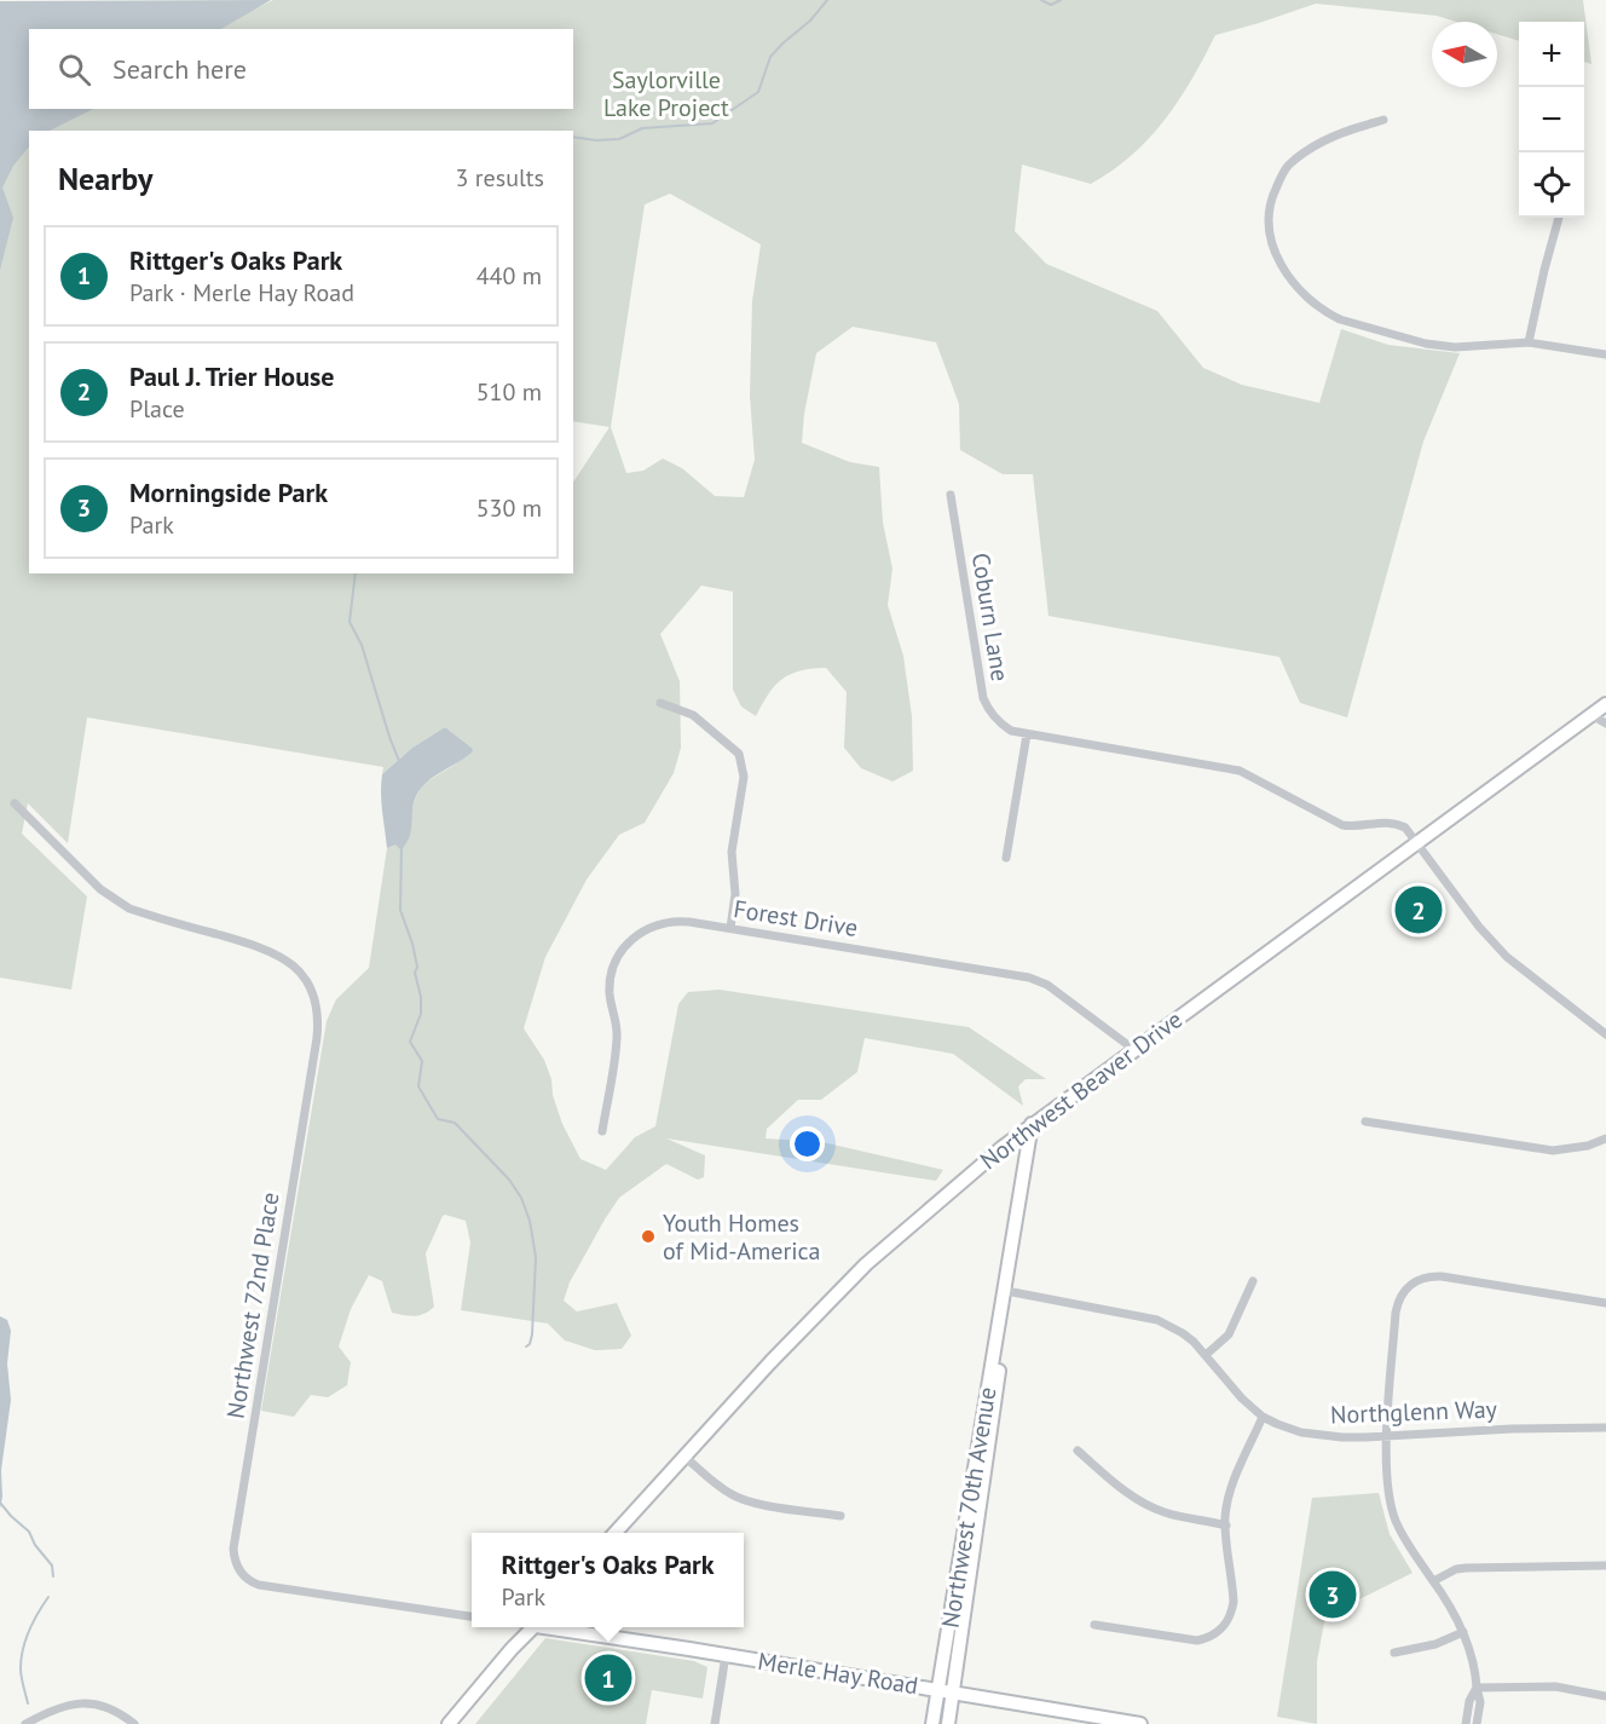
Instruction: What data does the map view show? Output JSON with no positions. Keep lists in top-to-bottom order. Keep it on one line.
{"streets":{"main road":["Northwest Beaver Drive","Northwest 70th Avenue","Merle Hay Road"],"street":["Coburn Lane","Forest Drive","Northwest 72nd Place","Northglenn Way"]},"crossings":[["Coburn Lane","Northwest Beaver Drive"],["Forest Drive","Northwest Beaver Drive"],["Northwest Beaver Drive","Northwest 70th Avenue"],["Northglenn Way","Northwest 70th Avenue"],["Northwest 70th Avenue","Merle Hay Road"]],"parks":["Saylorville Lake Project"],"places":["Youth Homes of Mid-America"],"north":"left","page":{"map_buttons":["+","−"],"search":"Search here","heading":["Nearby","3 results"],"list":[{"mark":"1","name":"Rittger's Oaks Park","note":"Park · Merle Hay Road","value":"440 m"},{"mark":"2","name":"Paul J. Trier House","note":"Place","value":"510 m"},{"mark":"3","name":"Morningside Park","note":"Park","value":"530 m"}],"pins":["2","3","1"],"popup":["Rittger's Oaks Park","Park"]}}
